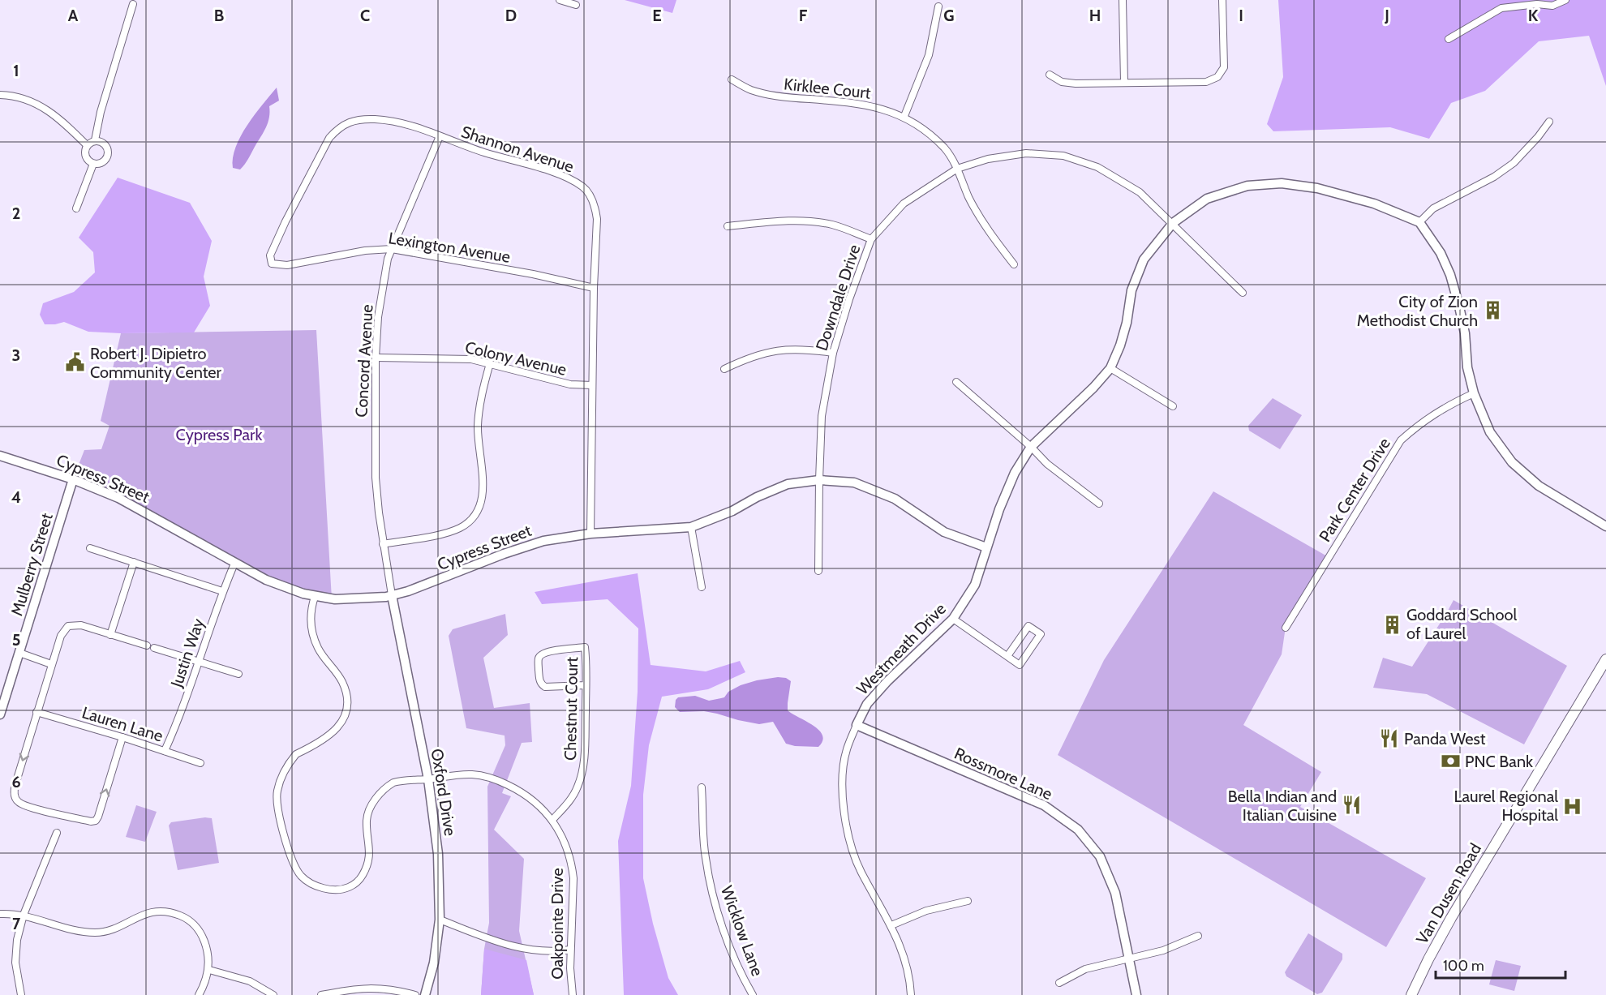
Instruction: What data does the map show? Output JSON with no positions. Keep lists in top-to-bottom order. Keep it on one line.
{"streets":{"main road":["Van Dusen Road"],"street":["Kirklee Court","Shannon Avenue","Lexington Avenue","Downdale Drive","Colony Avenue","Concord Avenue","Cypress Street","Park Center Drive","Mulberry Street","Westmeath Drive","Justin Way","Chestnut Court","Lauren Lane","Rossmore Lane","Oxford Drive","Oakpointe Drive","Wicklow Lane"]},"crossings":[["Kirklee Court","Downdale Drive"],["Shannon Avenue","Lexington Avenue"],["Shannon Avenue","Colony Avenue"],["Shannon Avenue","Concord Avenue"],["Shannon Avenue","Cypress Street"],["Lexington Avenue","Concord Avenue"],["Downdale Drive","Cypress Street"],["Downdale Drive","Westmeath Drive"],["Colony Avenue","Concord Avenue"],["Concord Avenue","Cypress Street"],["Concord Avenue","Oxford Drive"],["Cypress Street","Mulberry Street"],["Cypress Street","Westmeath Drive"],["Cypress Street","Justin Way"],["Cypress Street","Oxford Drive"],["Cypress Street","Oakpointe Drive"],["Westmeath Drive","Rossmore Lane"],["Justin Way","Lauren Lane"],["Chestnut Court","Oakpointe Drive"],["Oxford Drive","Oakpointe Drive"]],"parks":["Cypress Park"],"places":{"building":["City of Zion Methodist Church","Goddard School of Laurel"],"public building":["Robert J. Dipietro Community Center"],"restaurant":["Panda West","Bella Indian and Italian Cuisine"],"bank":["PNC Bank"],"hospital":["Laurel Regional Hospital"]},"scale_bar":"100 m","grid":{"columns":["A","B","C","D","E","F","G","H","I","J","K"],"rows":["1","2","3","4","5","6","7"]}}
